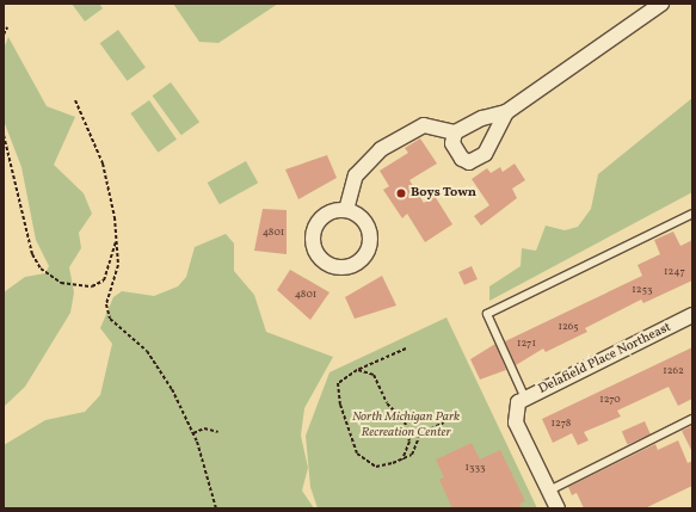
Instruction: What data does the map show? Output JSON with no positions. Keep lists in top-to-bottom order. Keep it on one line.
{"streets":{"street":["Delafield Place Northeast"]},"parks":["North Michigan Park Recreation Center"],"places":["Boys Town"],"house_numbers":["4801","1247","1253","4801","1265","1271","1262","1270","1278","1333"]}
